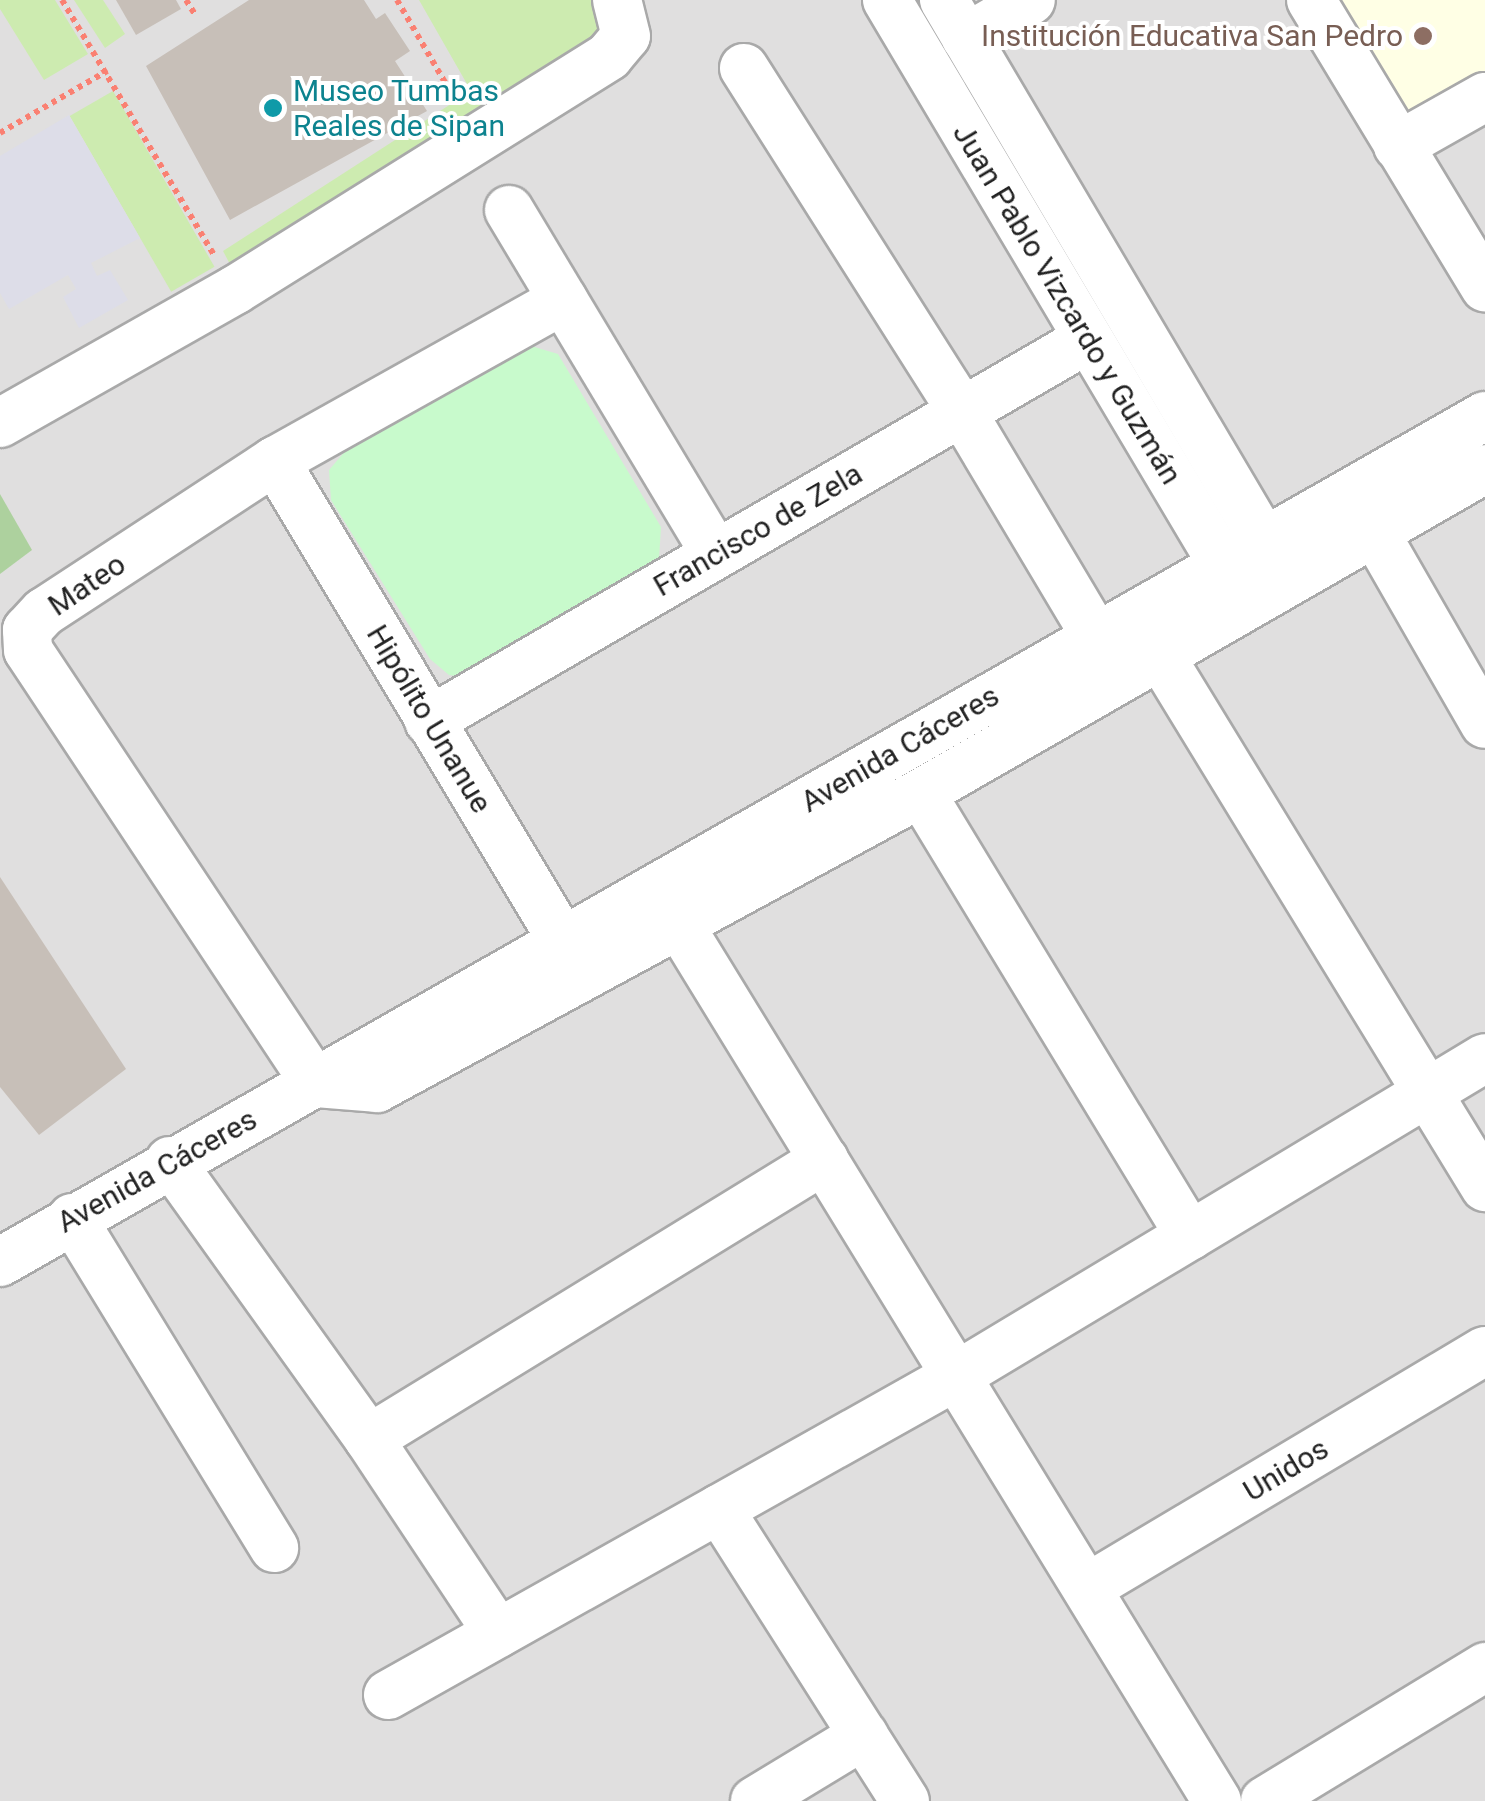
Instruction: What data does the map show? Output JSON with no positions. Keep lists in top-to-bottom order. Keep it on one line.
{"streets":{"street":["Juan Pablo Vizcardo y Guzmán","Francisco de Zela","Mateo","Hipólito Unanue","Avenida Cáceres","Unidos"]},"crossings":[["Juan Pablo Vizcardo y Guzmán","Francisco de Zela"],["Juan Pablo Vizcardo y Guzmán","Avenida Cáceres"],["Francisco de Zela","Hipólito Unanue"],["Mateo","Hipólito Unanue"],["Mateo","Avenida Cáceres"],["Hipólito Unanue","Avenida Cáceres"]],"places":["Institución Educativa San Pedro","Museo Tumbas Reales de Sipan"]}
